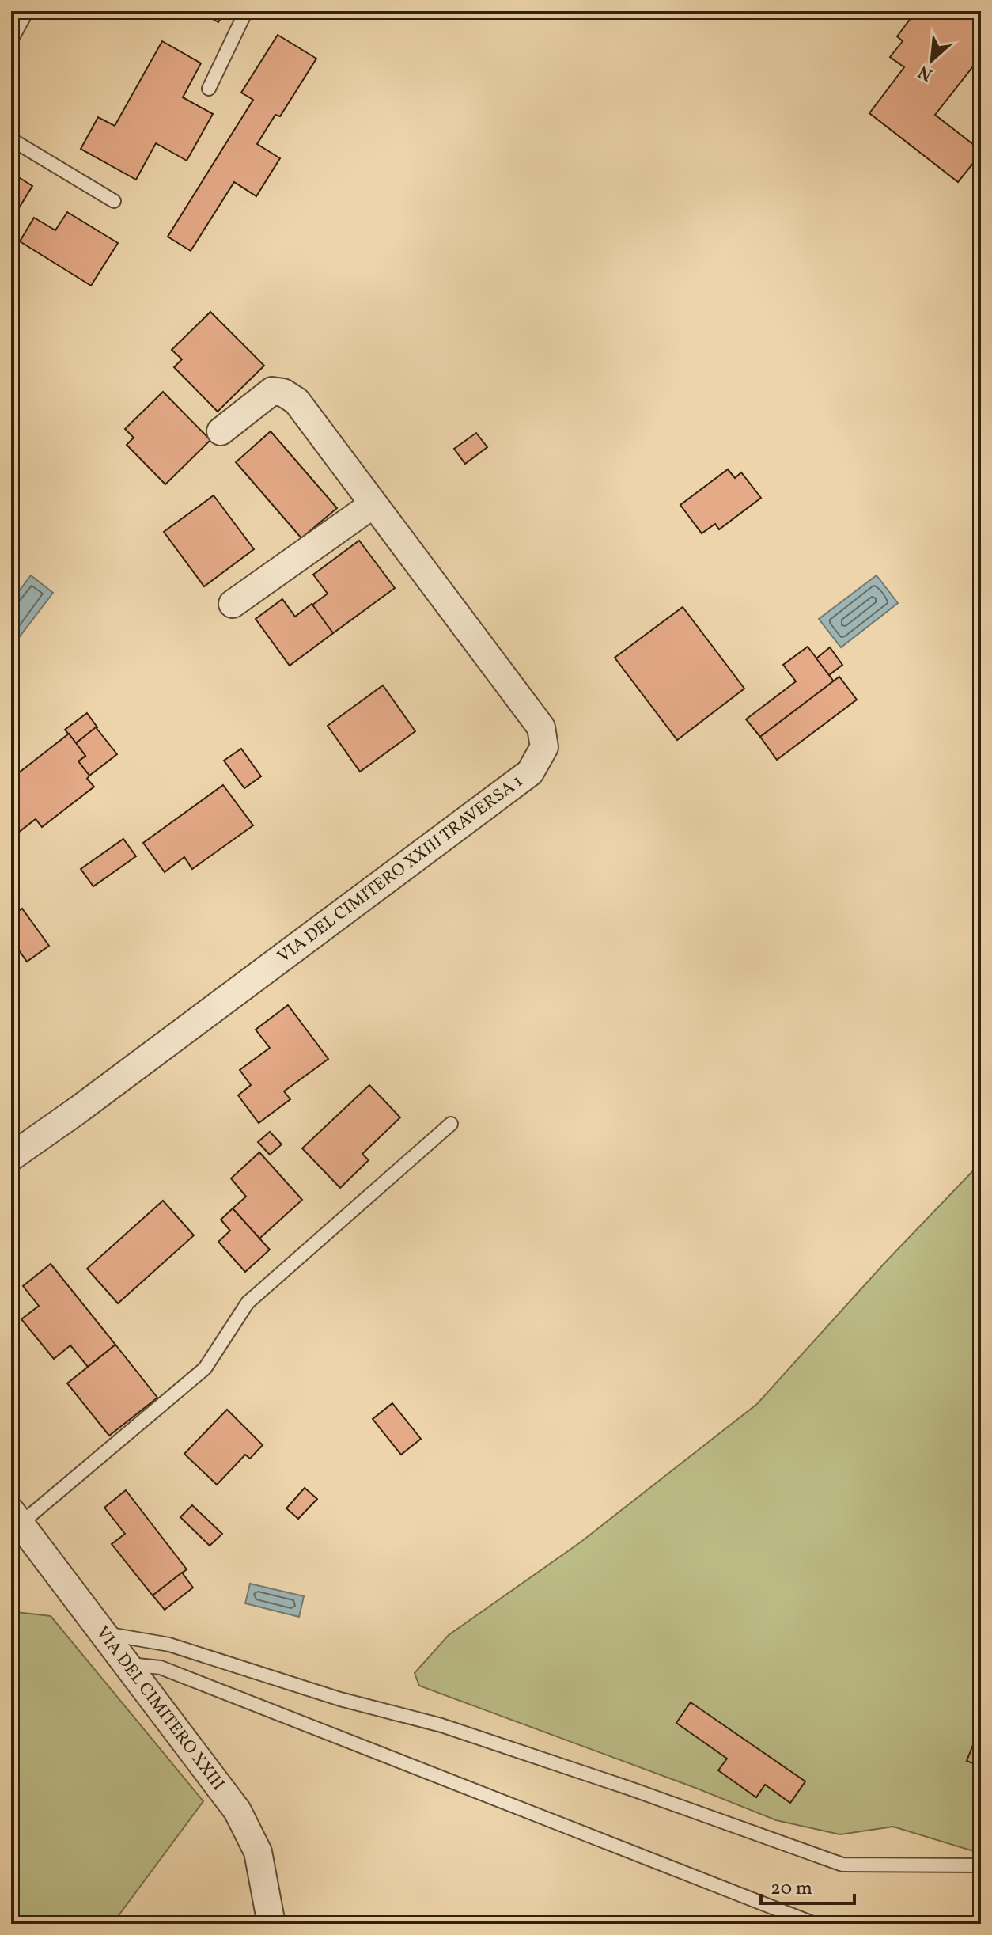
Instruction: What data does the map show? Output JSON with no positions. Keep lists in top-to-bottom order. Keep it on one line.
{"streets":{"street":["VIA DEL CIMITERO XXIII TRAVERSA 1","VIA DEL CIMITERO XXIII"]},"scale_bar":"20 m","north":"bottom left"}
